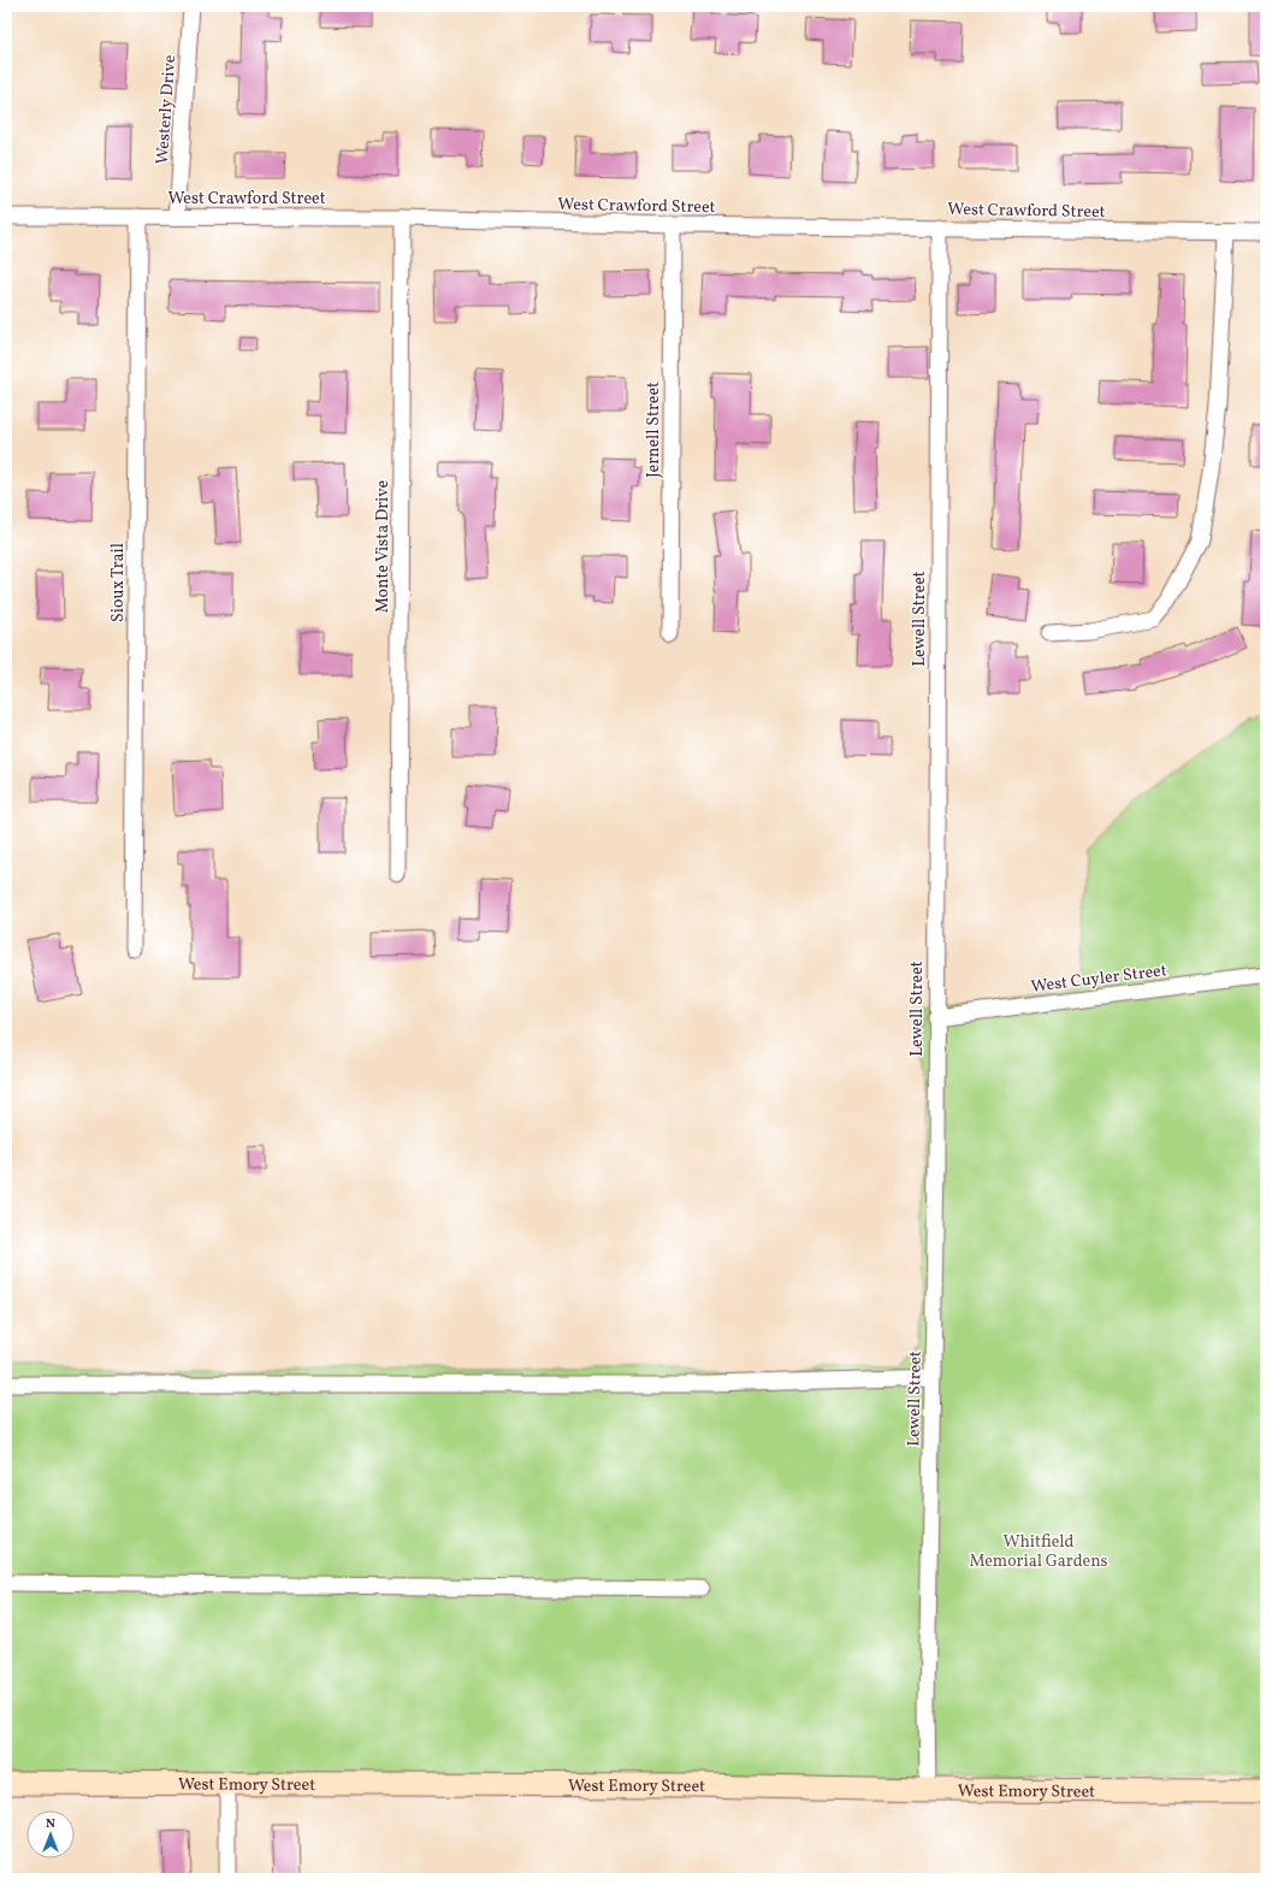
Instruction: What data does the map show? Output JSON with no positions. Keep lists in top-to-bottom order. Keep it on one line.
{"streets":{"street":["Westerly Drive","West Crawford Street","Jernell Street","Monte Vista Drive","Sioux Trail","Lewell Street","West Cuyler Street","West Emory Street"]},"crossings":[["Westerly Drive","West Crawford Street"],["West Crawford Street","Jernell Street"],["West Crawford Street","Monte Vista Drive"],["West Crawford Street","Sioux Trail"],["West Crawford Street","Lewell Street"],["Lewell Street","West Cuyler Street"],["Lewell Street","West Emory Street"]],"parks":["Whitfield Memorial Gardens"],"north":"top"}
